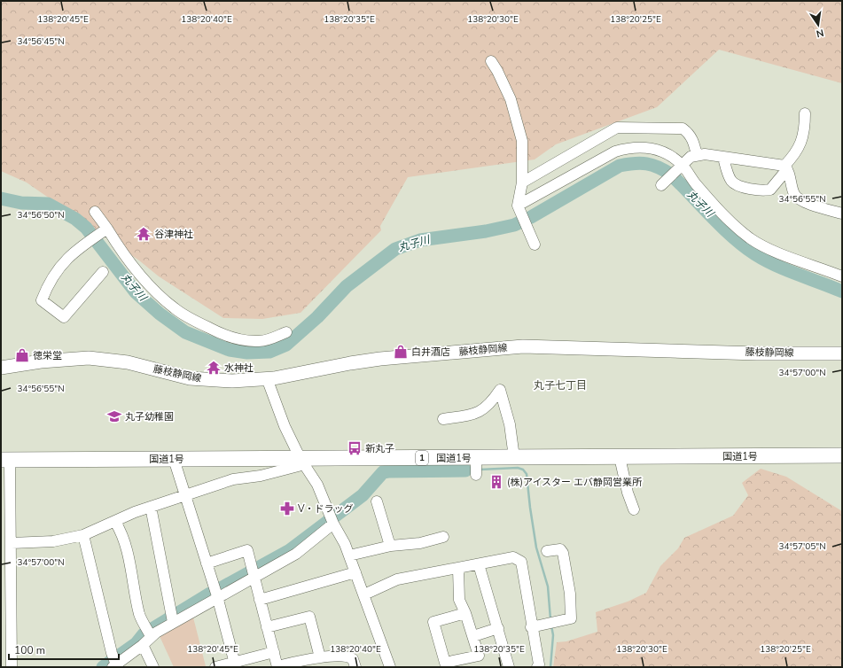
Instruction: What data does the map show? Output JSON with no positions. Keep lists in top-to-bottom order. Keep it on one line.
{"streets":{"highway":["国道1号","1"],"main road":["藤枝静岡線"]},"districts":["丸子七丁目"],"water":["丸子川"],"places":{"temple":["谷津神社","水神社"],"shop":["白井酒店","徳栄堂"],"school or university":["丸子幼稚園"],"bus stop":["新丸子"],"building":["(株)アイスター エバ静岡営業所"],"pharmacy":["V・ドラッグ"]},"scale_bar":"100 m","north":"bottom","coordinates":["138°20'45\"E","138°20'40\"E","138°20'35\"E","138°20'30\"E","138°20'25\"E","34°56'45\"N","34°56'55\"N","34°56'50\"N","34°57'00\"N","34°57'05\"N"]}
